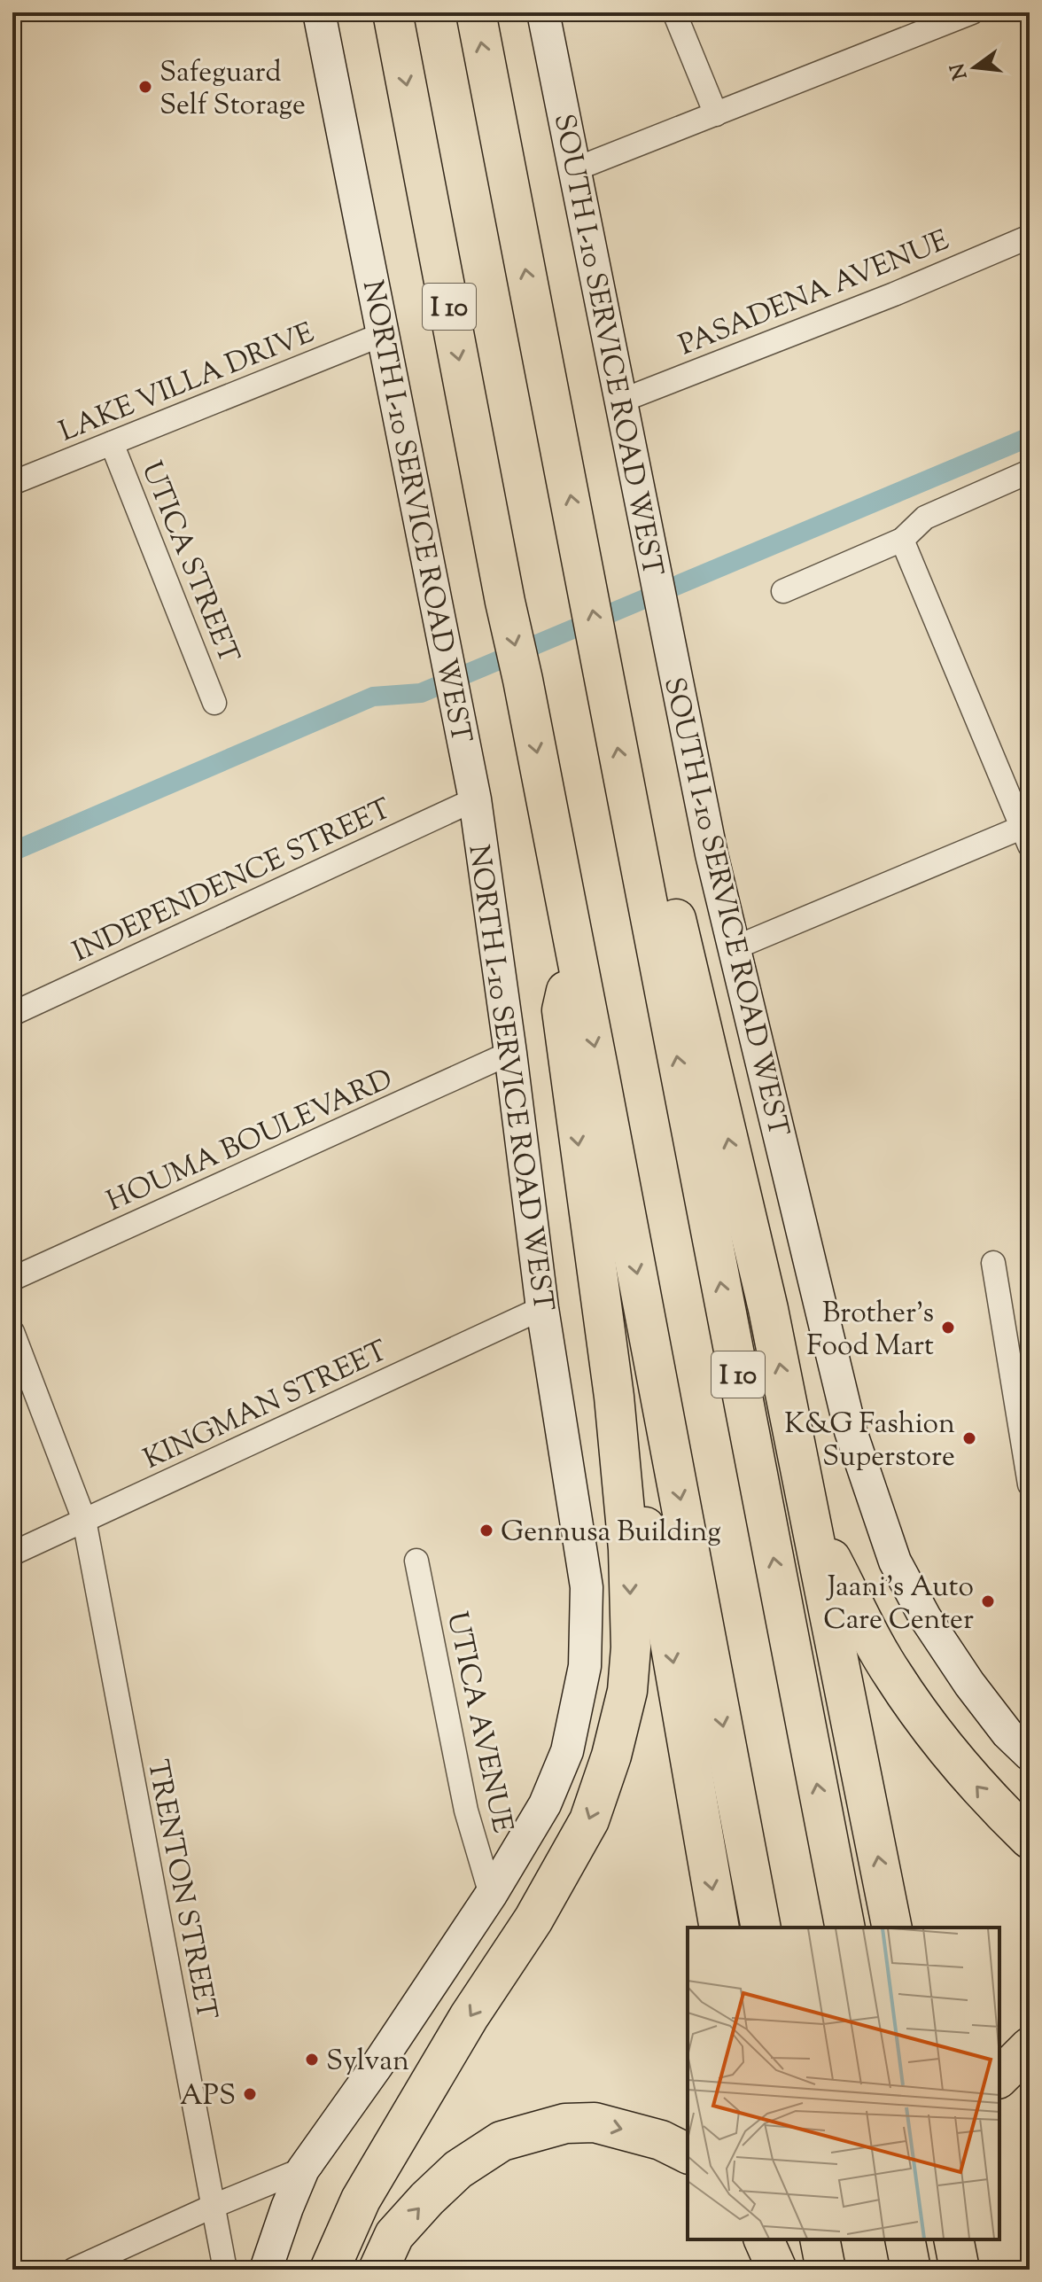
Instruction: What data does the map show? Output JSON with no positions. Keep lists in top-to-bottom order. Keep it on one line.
{"streets":{"highway":["I 10"],"street":["PASADENA AVENUE","SOUTH I-10 SERVICE ROAD WEST","LAKE VILLA DRIVE","NORTH I-10 SERVICE ROAD WEST","UTICA STREET","INDEPENDENCE STREET","HOUMA BOULEVARD","KINGMAN STREET","UTICA AVENUE","TRENTON STREET"]},"crossings":[["PASADENA AVENUE","SOUTH I-10 SERVICE ROAD WEST"],["LAKE VILLA DRIVE","NORTH I-10 SERVICE ROAD WEST"],["LAKE VILLA DRIVE","UTICA STREET"],["NORTH I-10 SERVICE ROAD WEST","INDEPENDENCE STREET"],["NORTH I-10 SERVICE ROAD WEST","HOUMA BOULEVARD"],["NORTH I-10 SERVICE ROAD WEST","KINGMAN STREET"],["NORTH I-10 SERVICE ROAD WEST","UTICA AVENUE"],["KINGMAN STREET","TRENTON STREET"]],"places":["Safeguard Self Storage","Brother's Food Mart","K&G Fashion Superstore","Gennusa Building","Jaani's Auto Care Center","Sylvan","APS"],"north":"left"}
